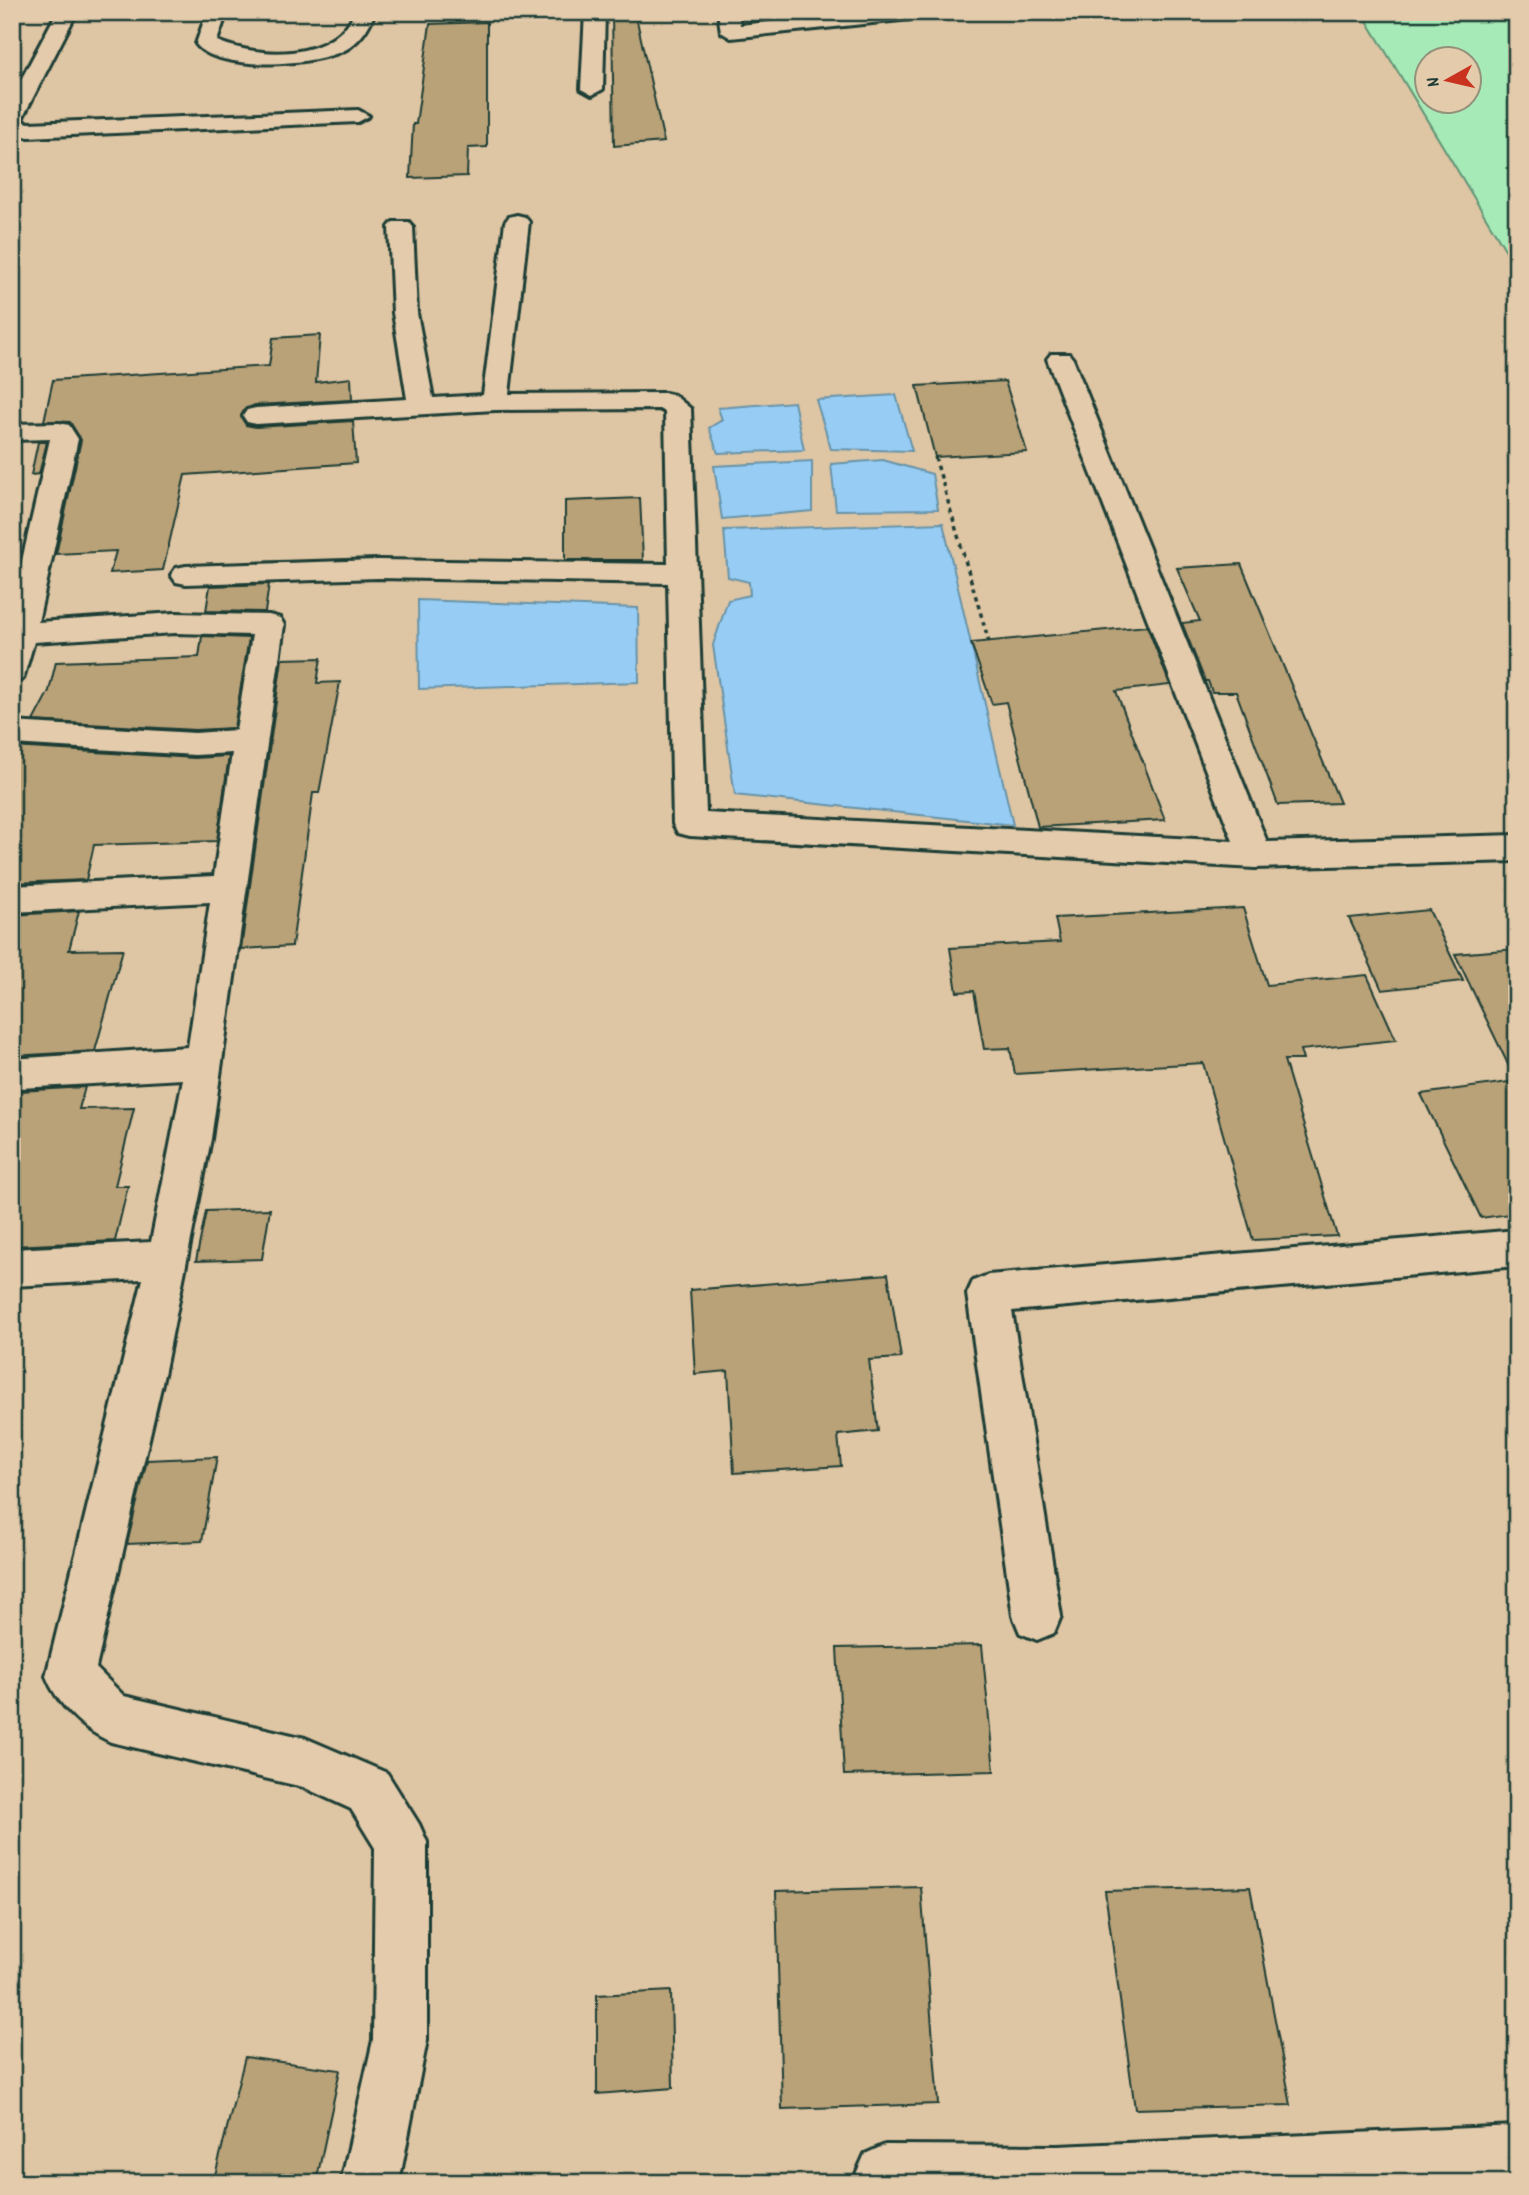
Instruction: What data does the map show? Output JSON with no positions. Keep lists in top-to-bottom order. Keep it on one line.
{"north":"left"}
